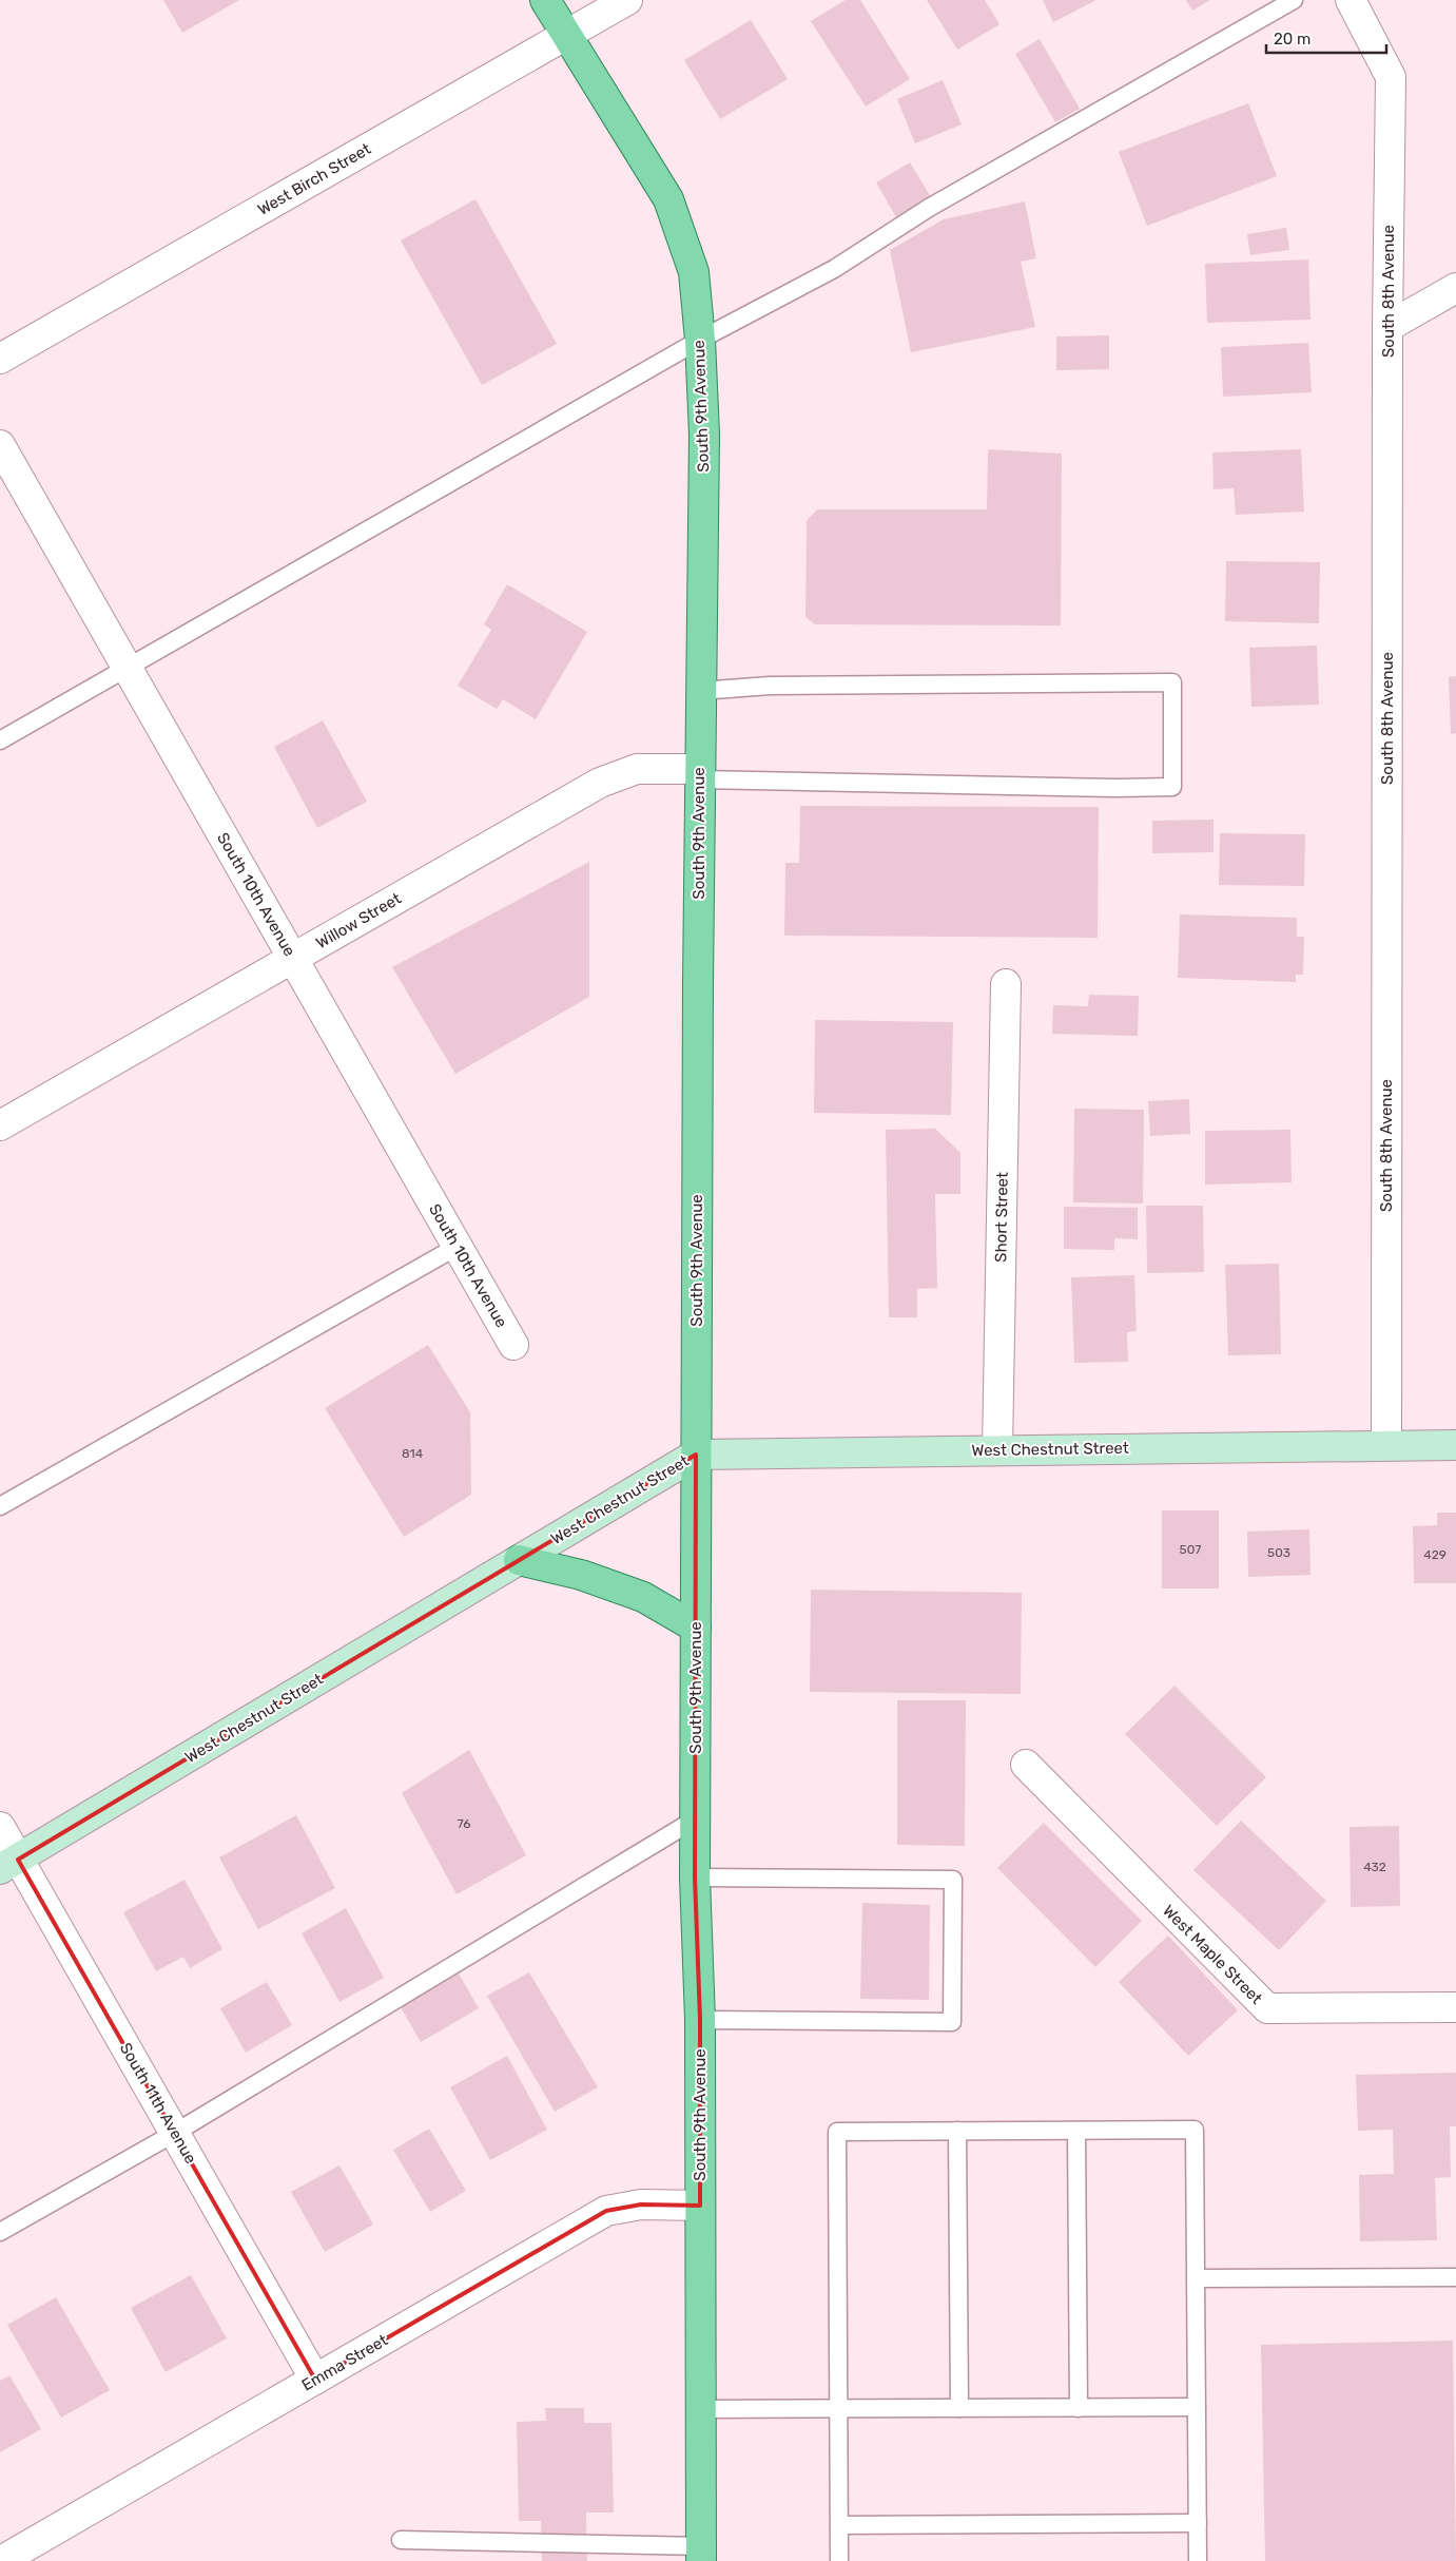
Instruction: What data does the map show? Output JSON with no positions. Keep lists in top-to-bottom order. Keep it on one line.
{"streets":{"main road":["South 9th Avenue"],"street":["West Birch Street","South 8th Avenue","South 10th Avenue","Willow Street","Short Street","West Chestnut Street","West Maple Street","South 11th Avenue","Emma Street"]},"crossings":[["West Birch Street","South 9th Avenue"],["South 8th Avenue","West Chestnut Street"],["South 9th Avenue","Willow Street"],["South 9th Avenue","West Chestnut Street"],["South 9th Avenue","Emma Street"],["South 10th Avenue","Willow Street"],["Short Street","West Chestnut Street"],["West Chestnut Street","South 11th Avenue"],["South 11th Avenue","Emma Street"]],"house_numbers":["814","507","503","429","76","432"],"scale_bar":"20 m"}
